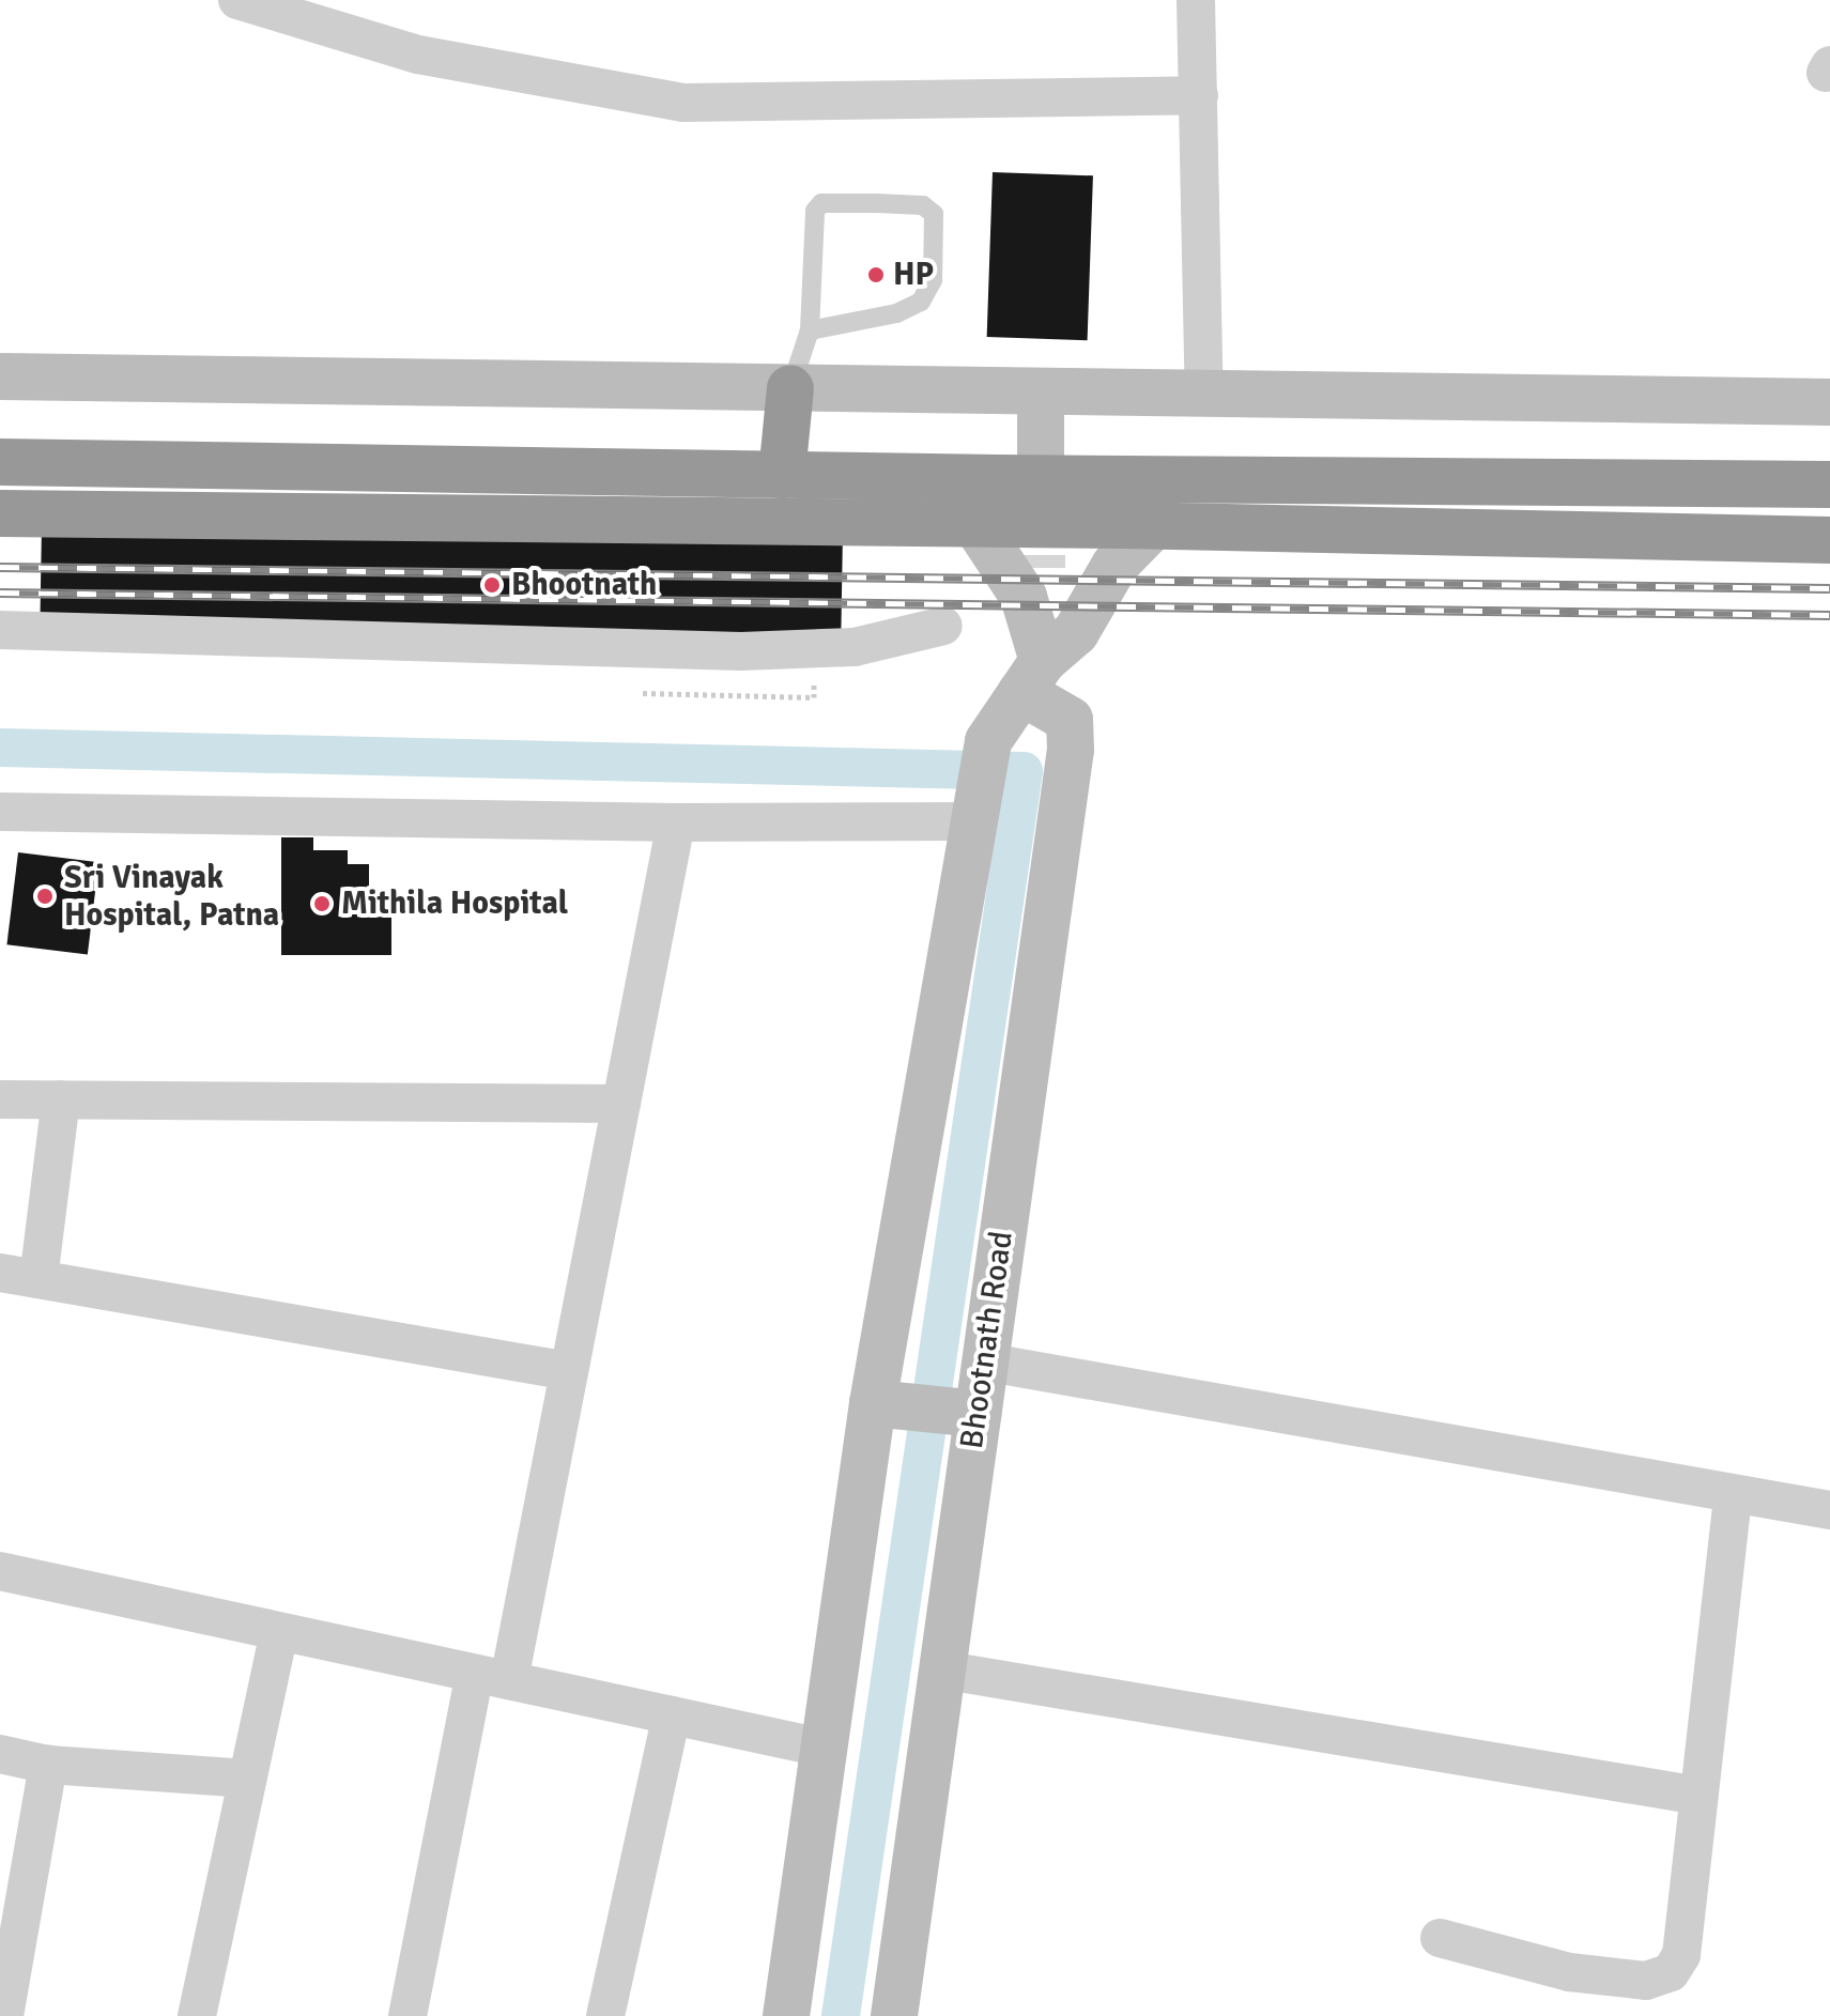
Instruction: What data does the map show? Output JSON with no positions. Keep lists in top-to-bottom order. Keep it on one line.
{"streets":{"street":["Bhootnath Road"]},"places":["HP","Bhootnath","Sri Vinayak Hospital, Patna","Mithila Hospital"]}
